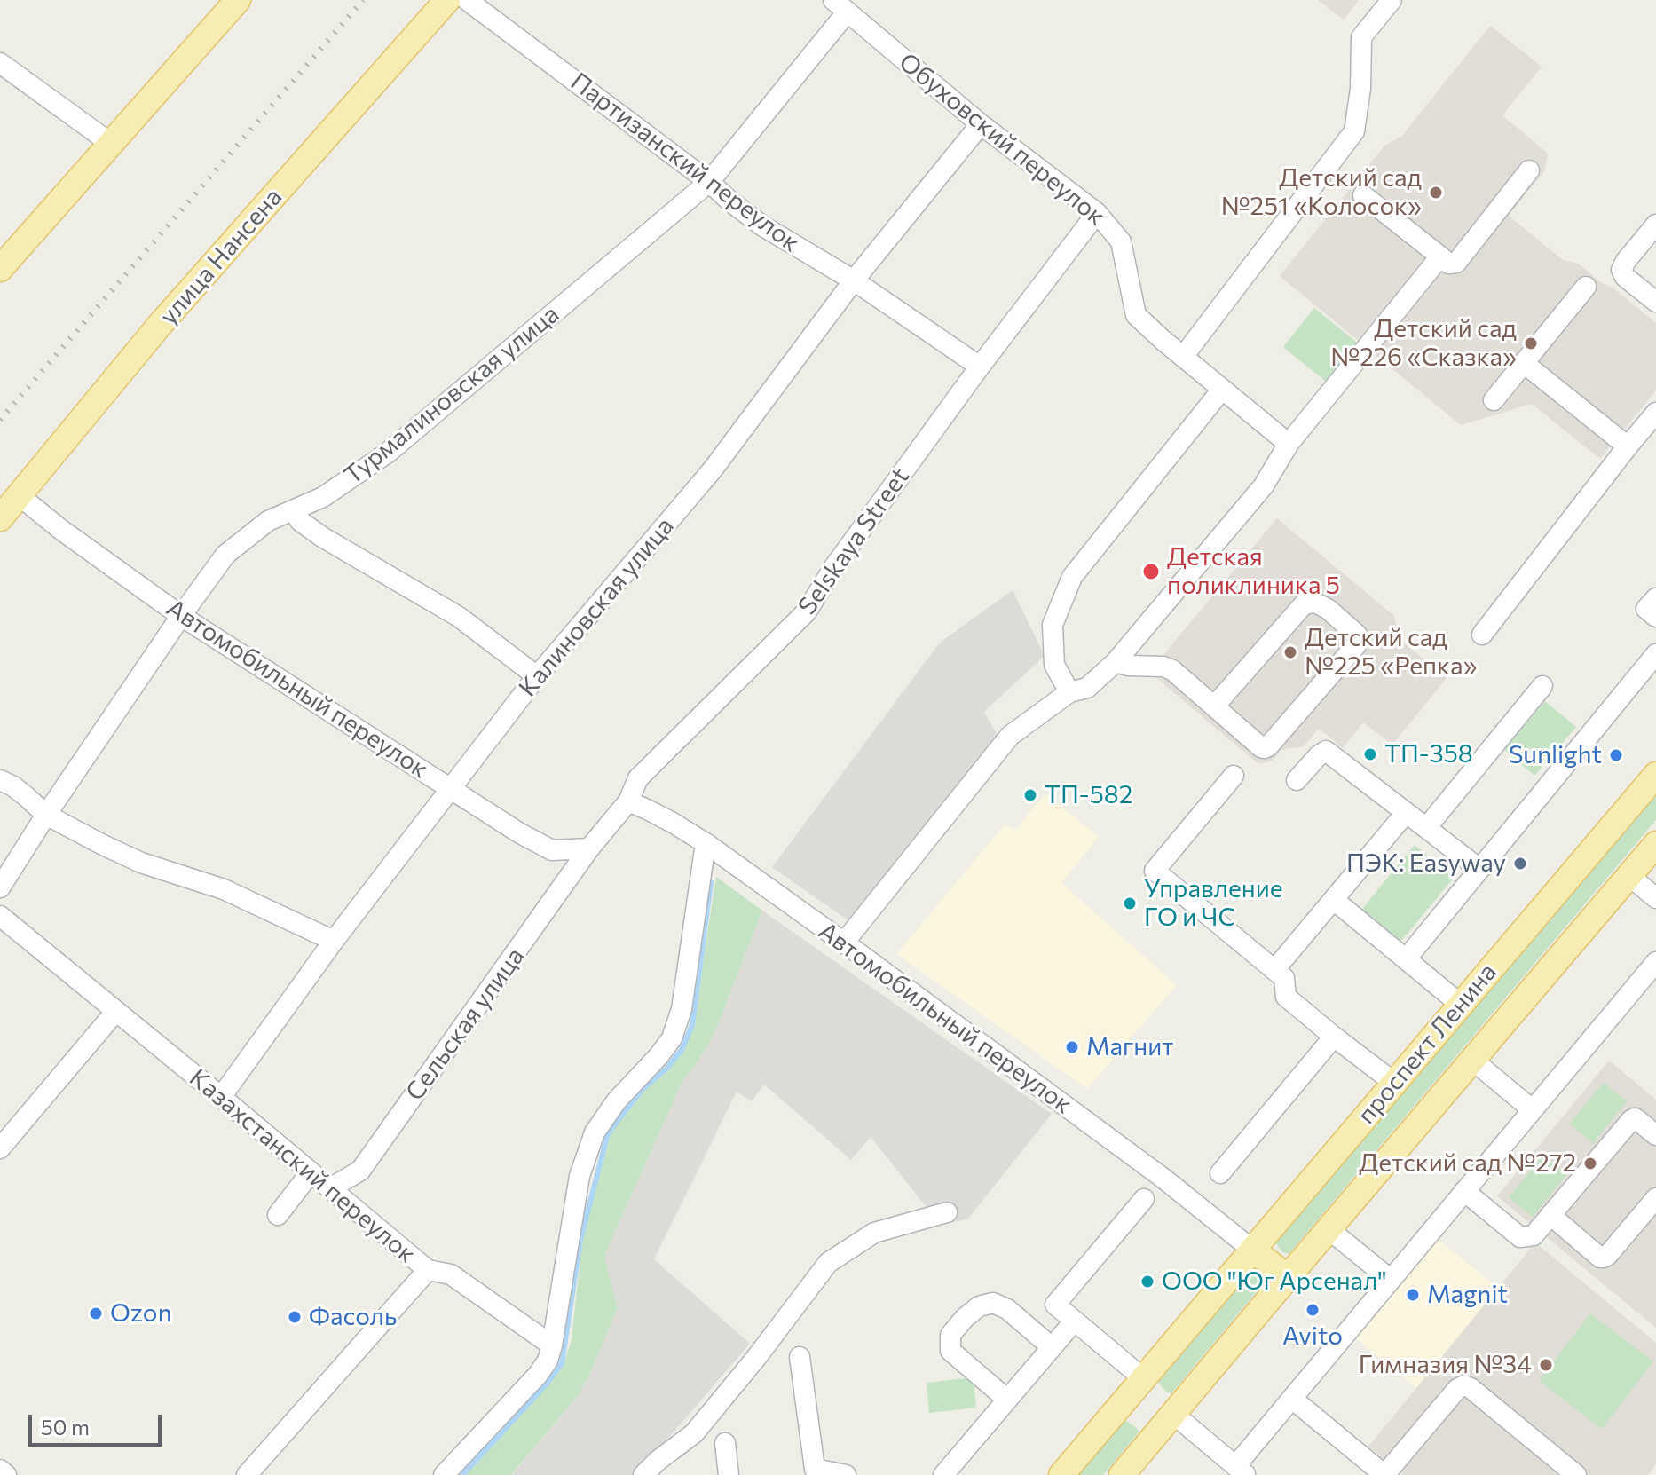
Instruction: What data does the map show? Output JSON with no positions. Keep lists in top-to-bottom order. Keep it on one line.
{"streets":{"main road":["улица Нансена","проспект Ленина"],"street":["Обуховский переулок","Партизанский переулок","Турмалиновская улица","Selskaya Street","Калиновская улица","Автомобильный переулок","Сельская улица","Казахстанский переулок"]},"crossings":[["Обуховский переулок","Турмалиновская улица"],["Обуховский переулок","Selskaya Street"],["Обуховский переулок","Калиновская улица"],["Партизанский переулок","Турмалиновская улица"],["Партизанский переулок","Selskaya Street"],["Партизанский переулок","Калиновская улица"],["улица Нансена","Автомобильный переулок"],["Турмалиновская улица","Автомобильный переулок"],["Selskaya Street","Автомобильный переулок"],["Selskaya Street","Сельская улица"],["Калиновская улица","Автомобильный переулок"],["Калиновская улица","Казахстанский переулок"],["Автомобильный переулок","Сельская улица"],["Автомобильный переулок","проспект Ленина"],["Сельская улица","Казахстанский переулок"]],"places":["Детский сад №251 «Колосок»","Детский сад №226 «Сказка»","Детская поликлиника 5","Детский сад №225 «Репка»","ТП-358","Sunlight","ТП-582","ПЭК: Easyway","Управление ГО и ЧС","Магнит","Детский сад №272","ООО \"Юг Арсенал\"","Magnit","Avito","Ozon","Фасоль","Гимназия №34"],"scale_bar":"50 m"}
